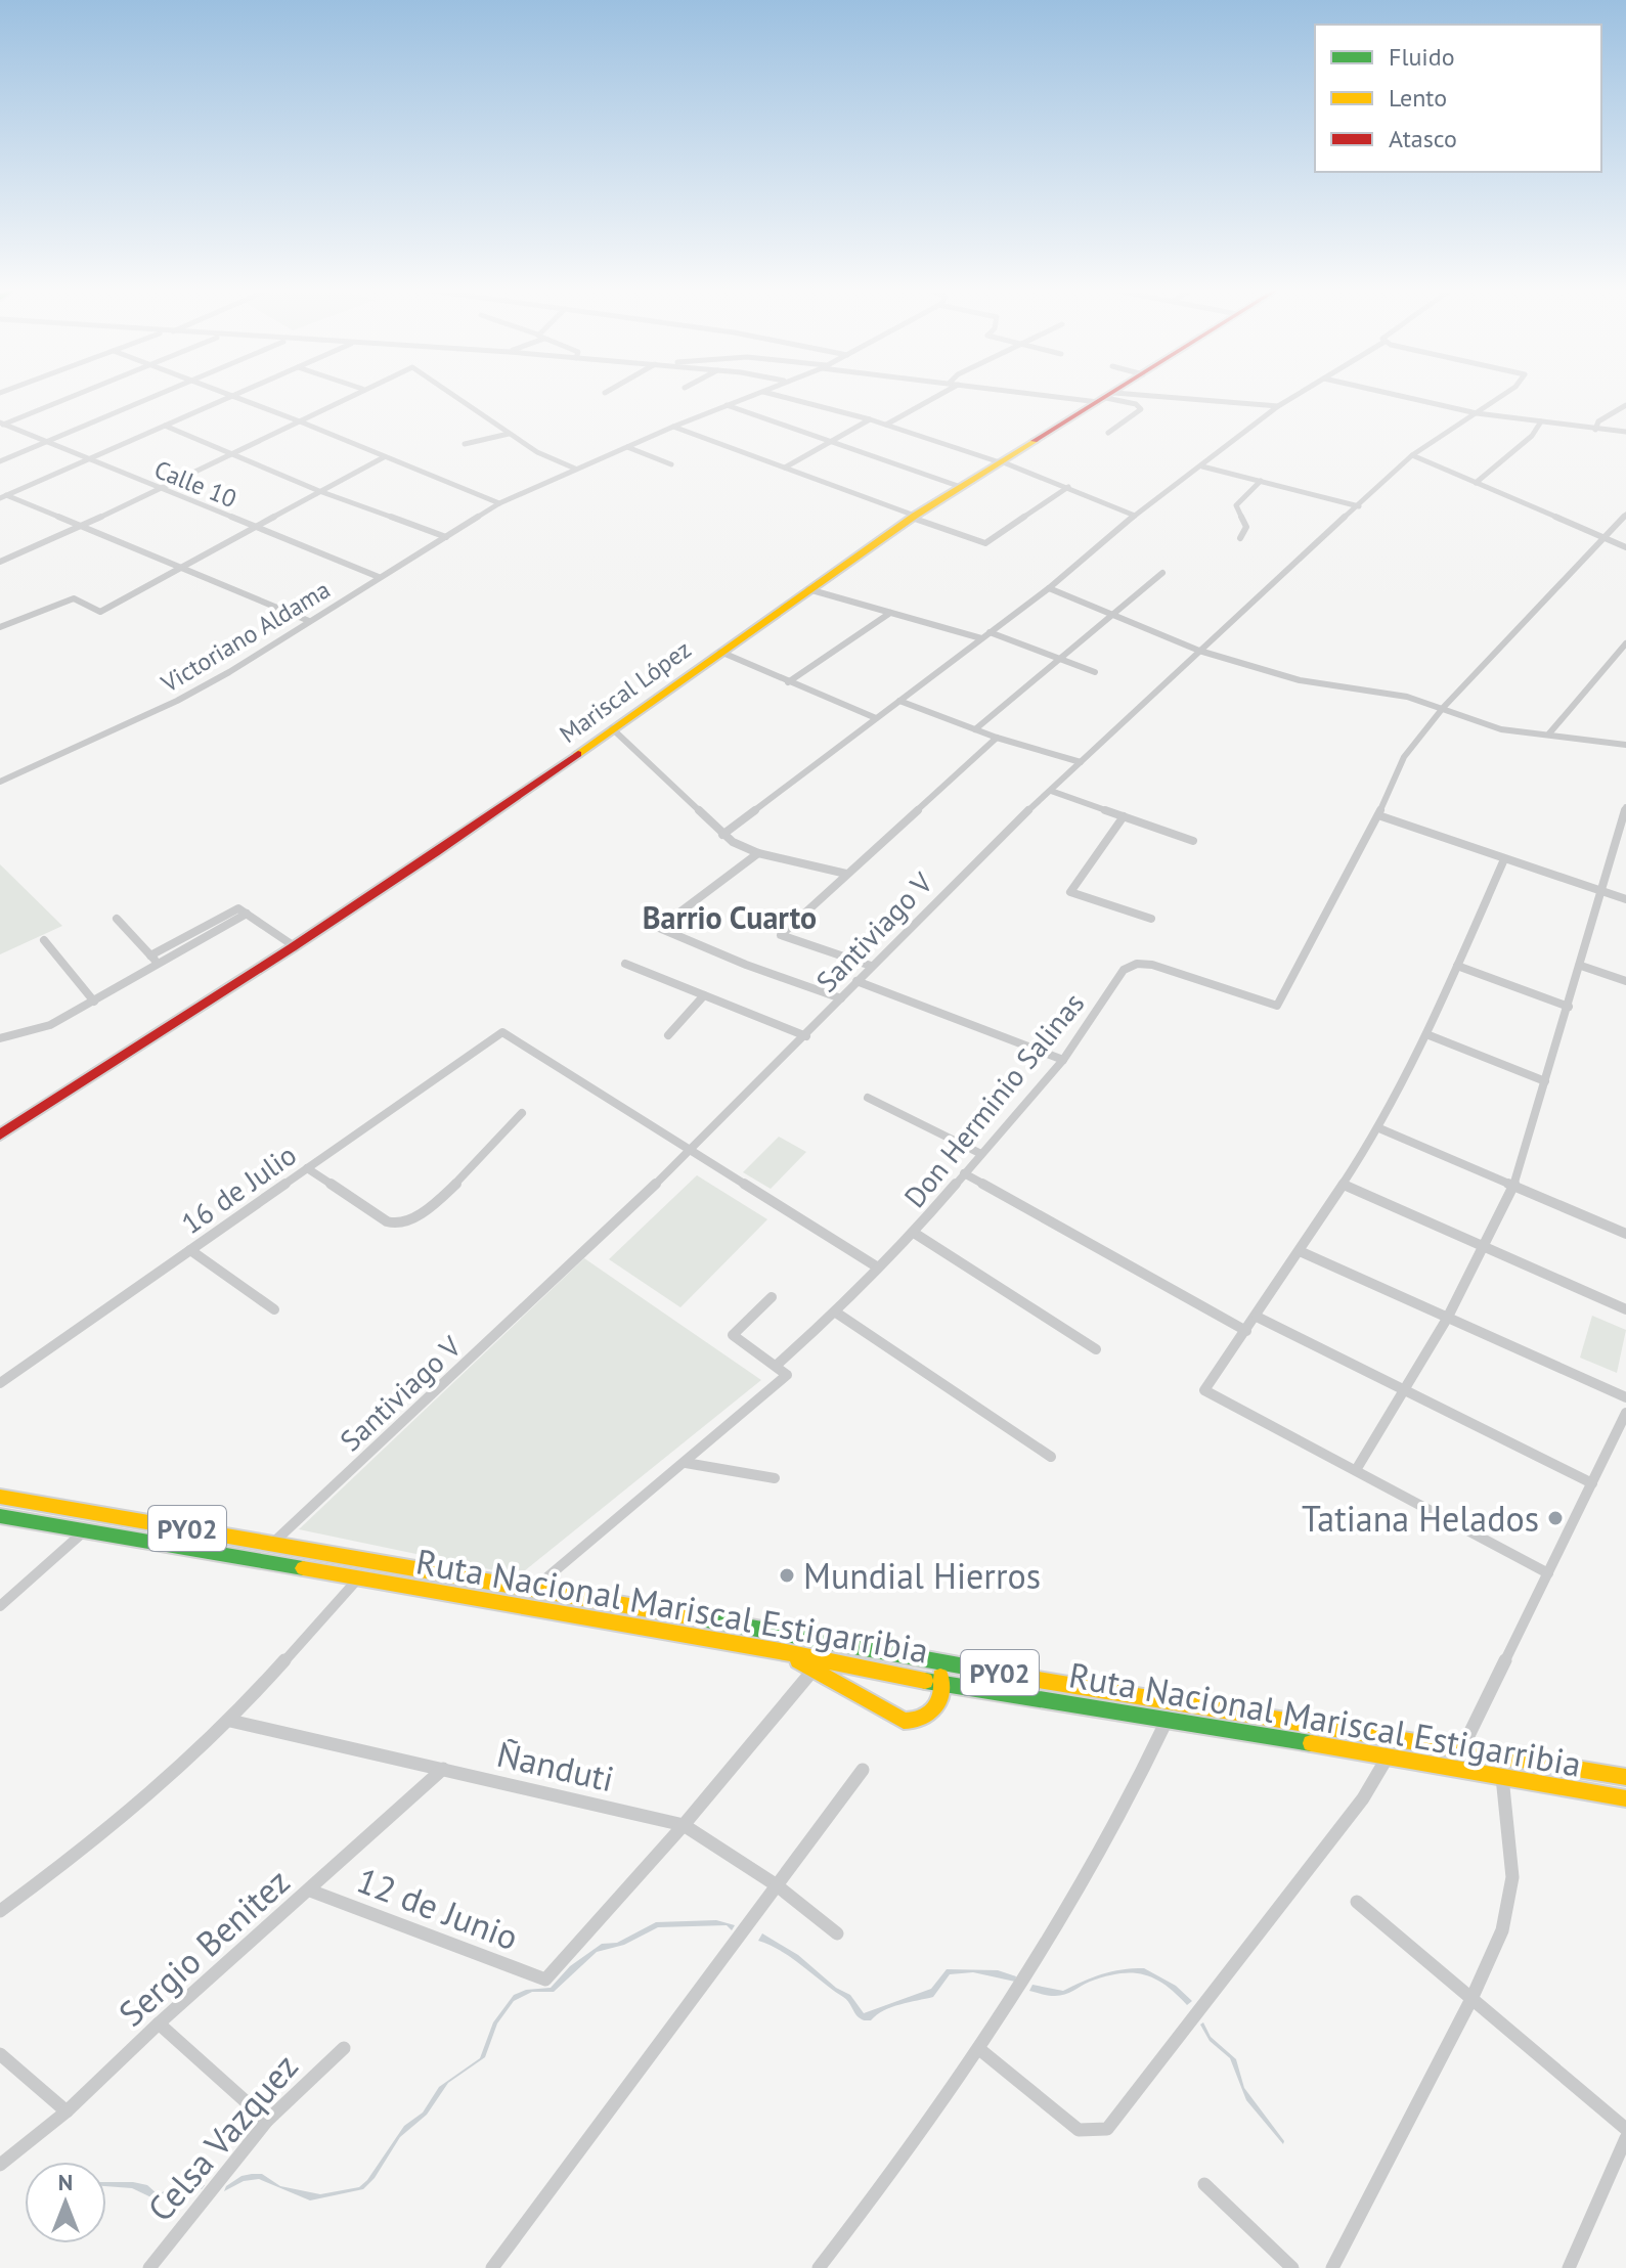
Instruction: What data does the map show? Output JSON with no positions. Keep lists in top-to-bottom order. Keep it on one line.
{"streets":{"main road":["Mariscal López","PY02","Ruta Nacional Mariscal Estigarribia"],"street":["Calle 10","Victoriano Aldama","Santiviago V","Don Herminio Salinas","16 de Julio","Ñanduti","12 de Junio","Sergio Benitez","Celsa Vazquez"]},"crossings":[["Calle 10","Victoriano Aldama"],["Santiviago V","16 de Julio"],["Santiviago V","Ruta Nacional Mariscal Estigarribia"],["Ñanduti","12 de Junio"],["Ñanduti","Sergio Benitez"],["12 de Junio","Sergio Benitez"]],"districts":["Barrio Cuarto"],"places":["Tatiana Helados","Mundial Hierros"],"legend":["Fluido","Lento","Atasco"],"north":"top"}
